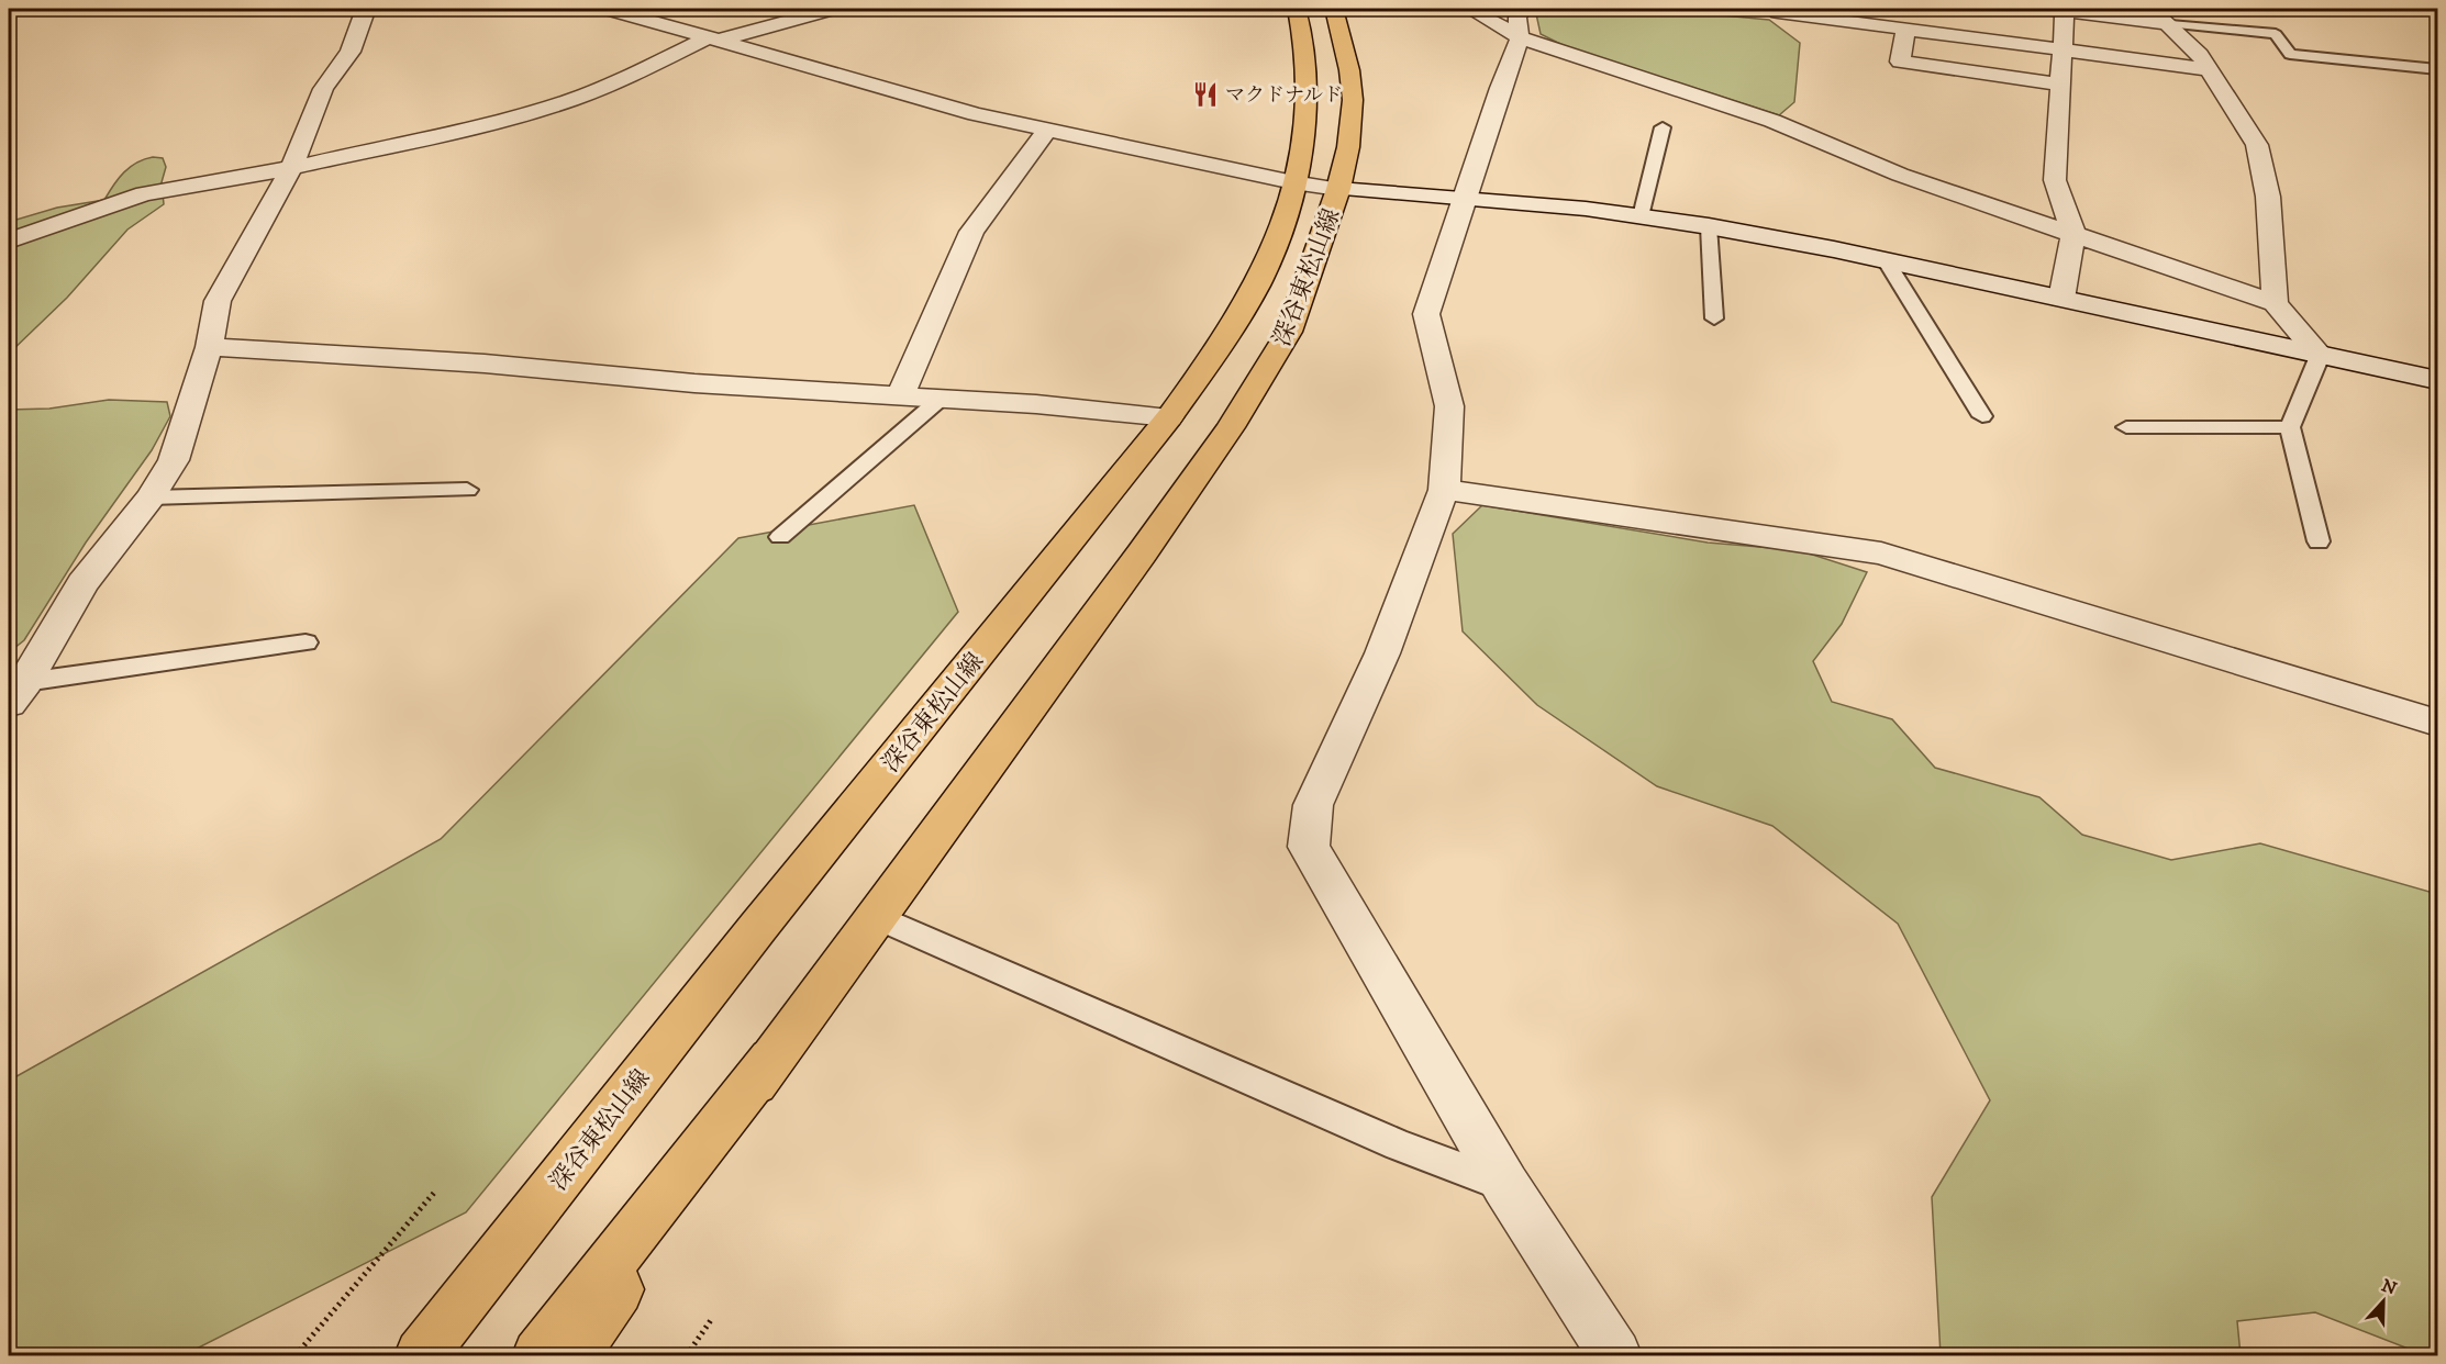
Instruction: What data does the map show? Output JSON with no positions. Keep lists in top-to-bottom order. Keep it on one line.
{"streets":{"main road":["深谷東松山線"]},"places":{"restaurant":["マクドナルド"]},"north":"top"}
